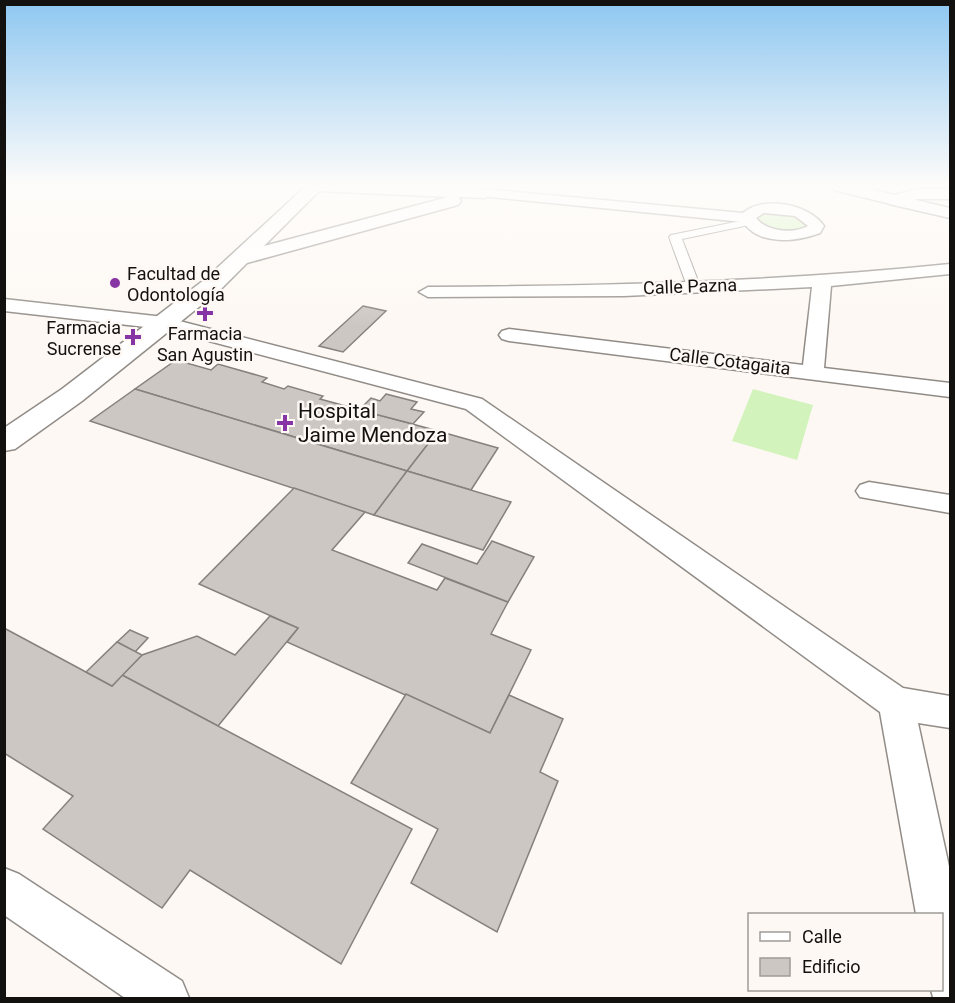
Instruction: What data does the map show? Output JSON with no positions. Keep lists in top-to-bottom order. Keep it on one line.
{"streets":{"street":["Calle Pazna","Calle Cotagaita"]},"places":{"other":["Facultad de Odontología"],"health":["Farmacia San Agustin","Farmacia Sucrense","Hospital Jaime Mendoza"]},"legend":["Calle","Edificio"]}
